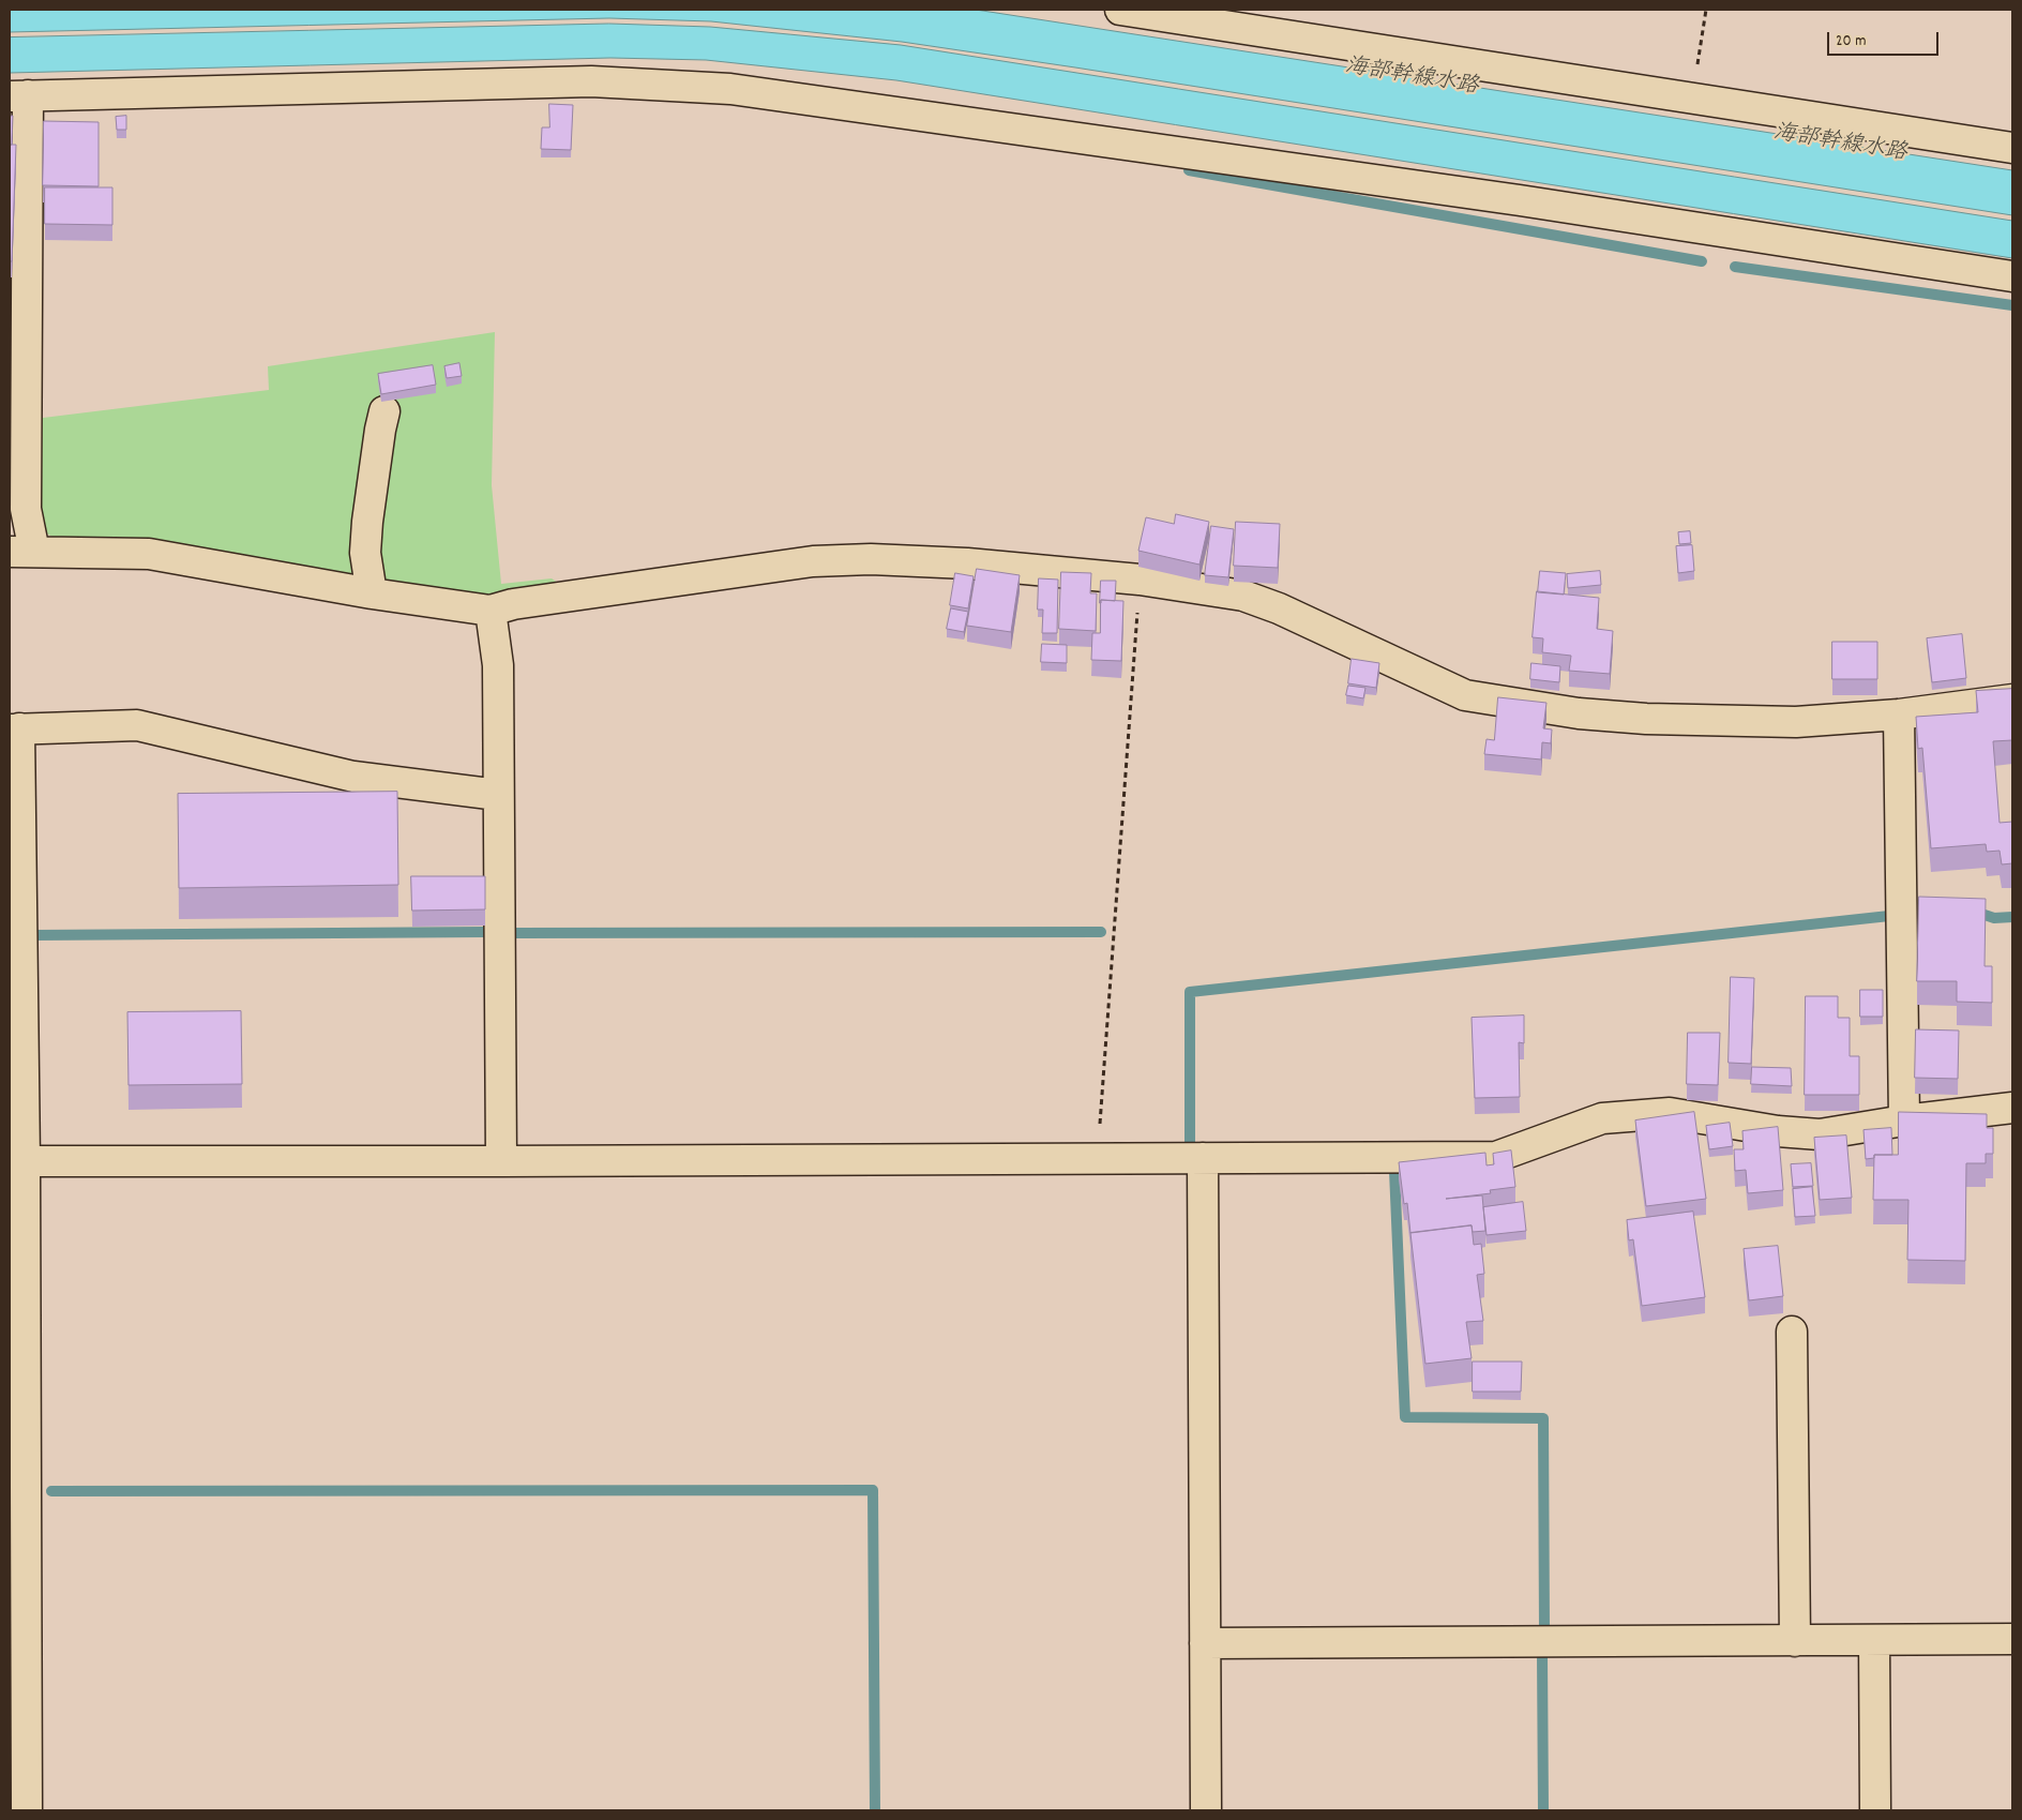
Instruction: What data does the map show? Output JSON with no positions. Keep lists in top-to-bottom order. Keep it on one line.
{"water":["海部幹線水路"],"scale_bar":"20 m"}
